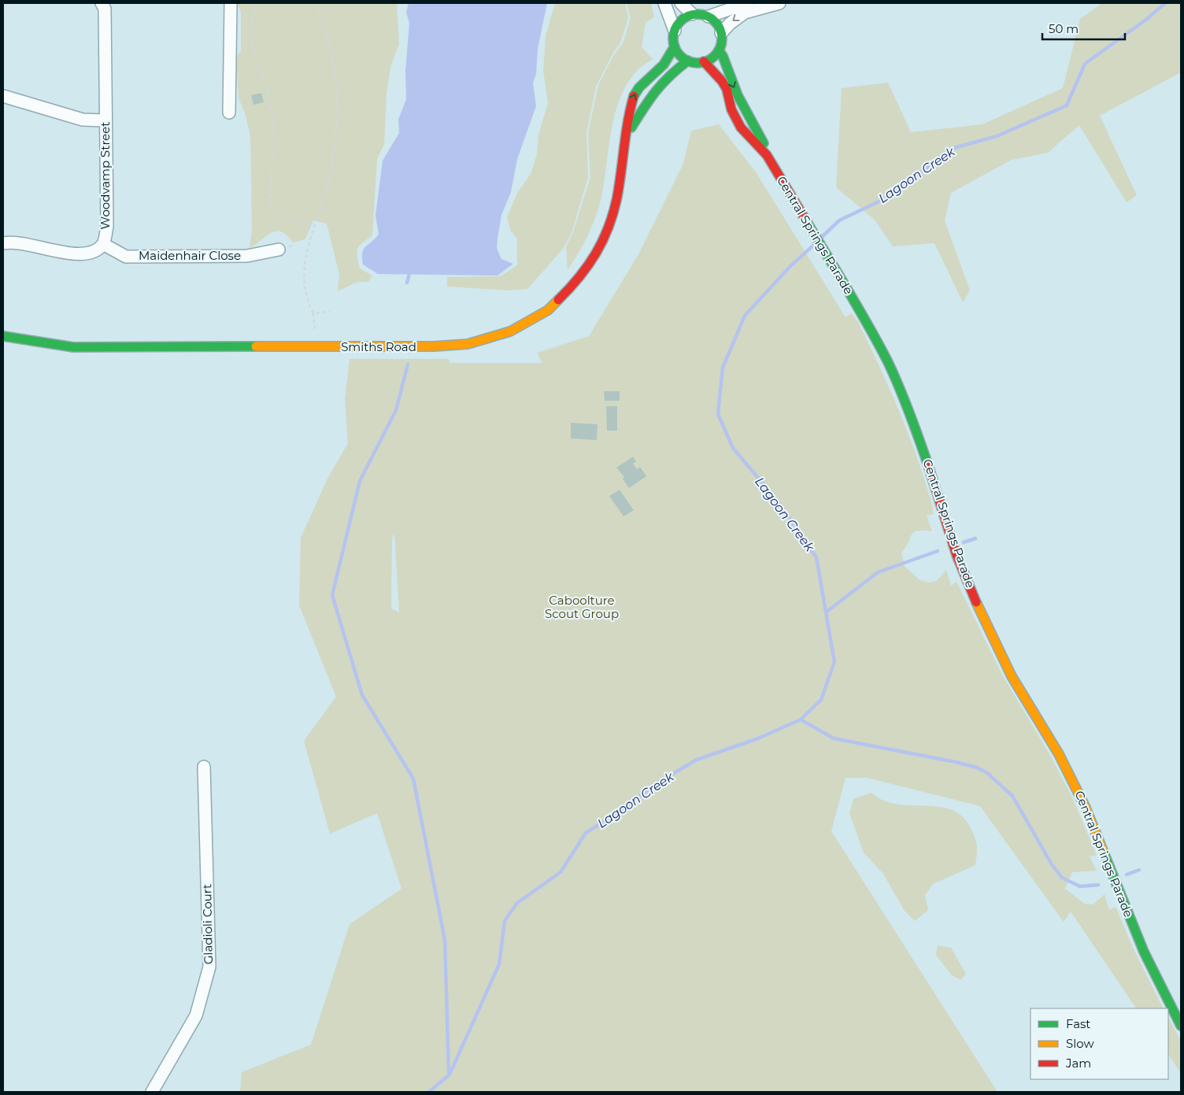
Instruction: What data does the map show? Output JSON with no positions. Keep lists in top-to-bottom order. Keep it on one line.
{"streets":{"street":["Woodvamp Street","Central Springs Parade","Maidenhair Close","Smiths Road","Gladioli Court"]},"crossings":[["Woodvamp Street","Maidenhair Close"],["Central Springs Parade","Smiths Road"]],"water":["Lagoon Creek"],"parks":["Caboolture Scout Group"],"legend":["Fast","Slow","Jam"],"scale_bar":"50 m"}
